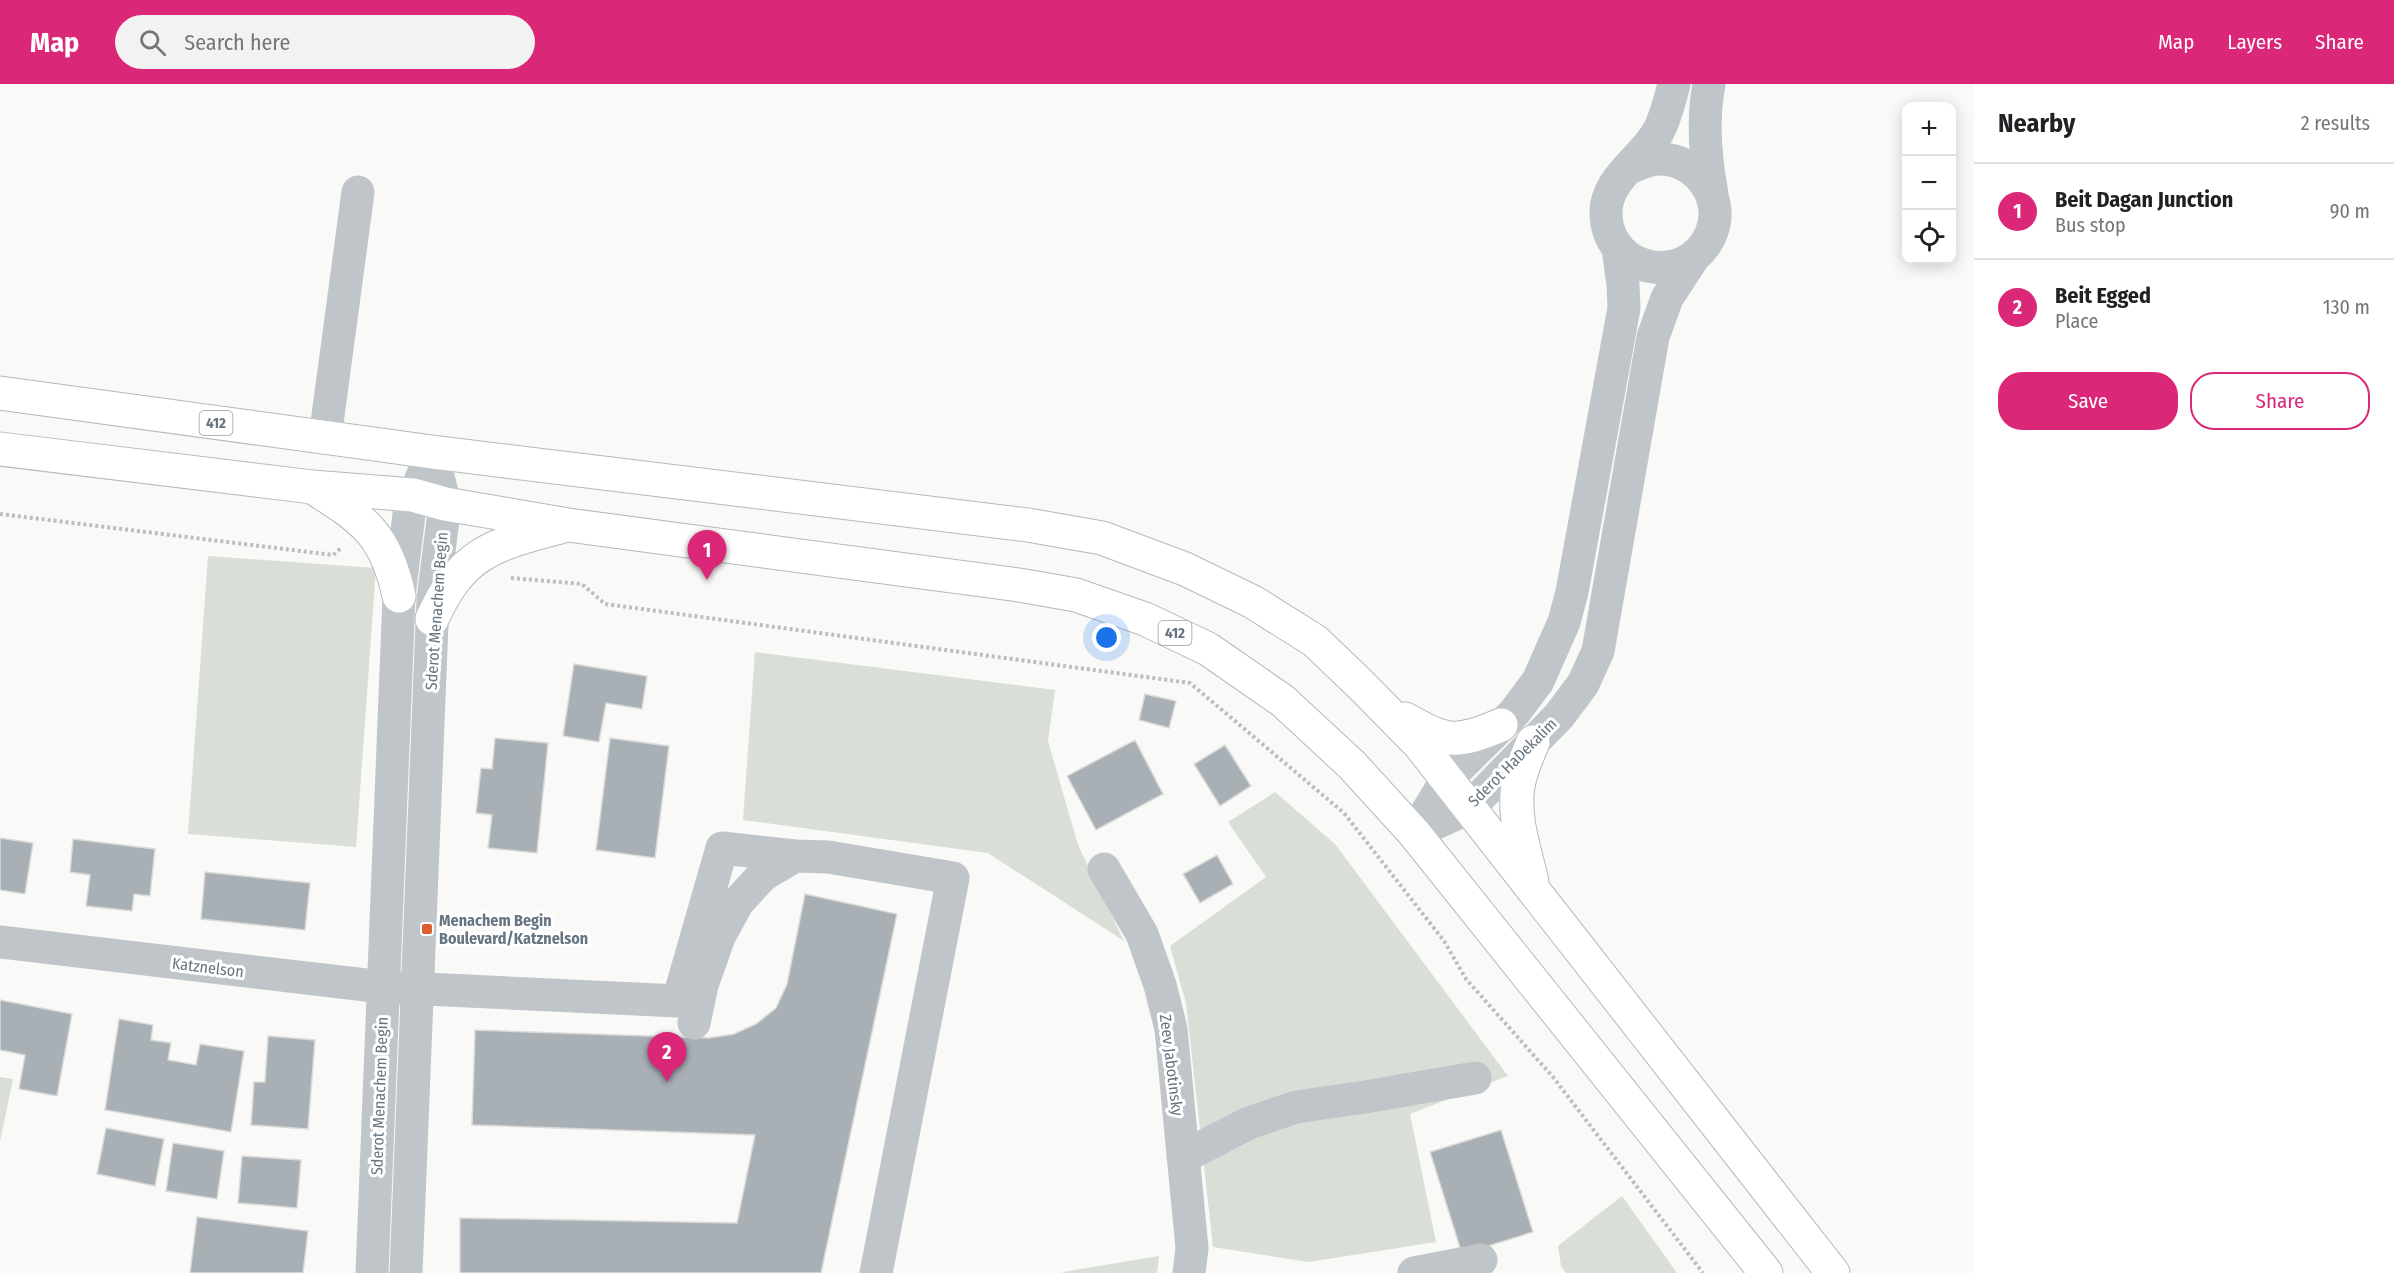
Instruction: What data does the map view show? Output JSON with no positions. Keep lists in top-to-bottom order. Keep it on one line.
{"streets":{"main road":["412"],"street":["Sderot Menachem Begin","Sderot HaDekalim","Katznelson","Zeev Jabotinsky"]},"crossings":[["412","Sderot Menachem Begin"],["412","Sderot HaDekalim"],["Sderot Menachem Begin","Katznelson"]],"places":{"transit":["Menachem Begin Boulevard/Katznelson"]},"page":{"header":"Map","search":"Search here","nav":["Map","Layers","Share"],"heading":["Nearby","2 results"],"map_buttons":["+","−"],"list":[{"mark":"1","name":"Beit Dagan Junction","note":"Bus stop","value":"90 m"},{"mark":"2","name":"Beit Egged","note":"Place","value":"130 m"}],"buttons":["Save","Share"],"pins":["1","2"]}}
